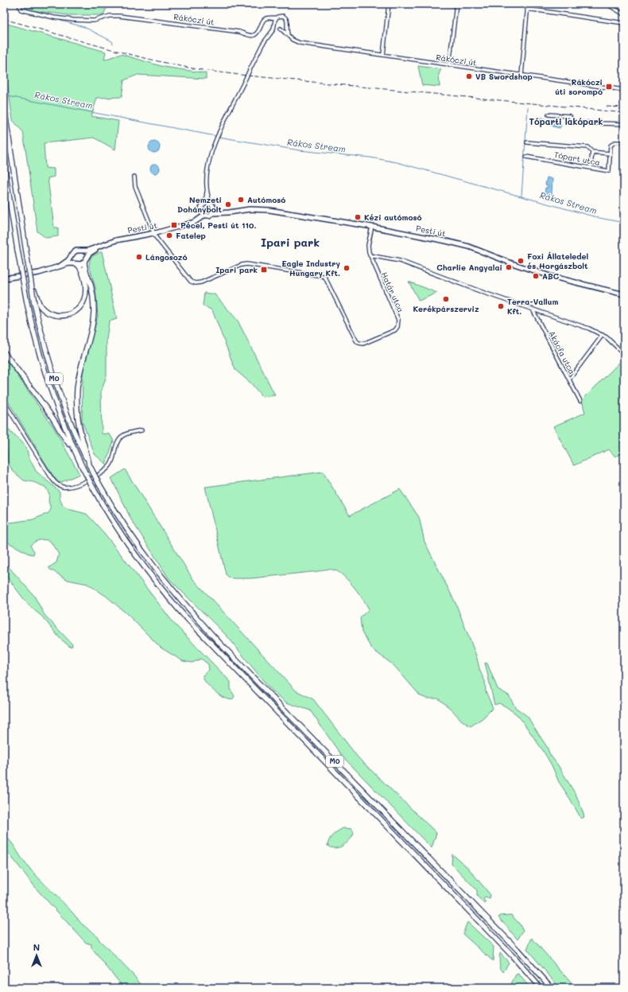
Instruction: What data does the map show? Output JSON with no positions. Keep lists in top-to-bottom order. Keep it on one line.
{"streets":{"highway":["M0"],"main road":["Pesti út"],"street":["Rákóczi út","Tópart utca","Határ utca","Akácfa utca"]},"crossings":[["Pesti út","Határ utca"]],"districts":["Tóparti lakópark","Ipari park"],"water":["Rákos Stream"],"places":{"other":["VB Swordshop","Autómosó","Nemzeti Dohánybolt","Kézi autómosó","Fatelep","Lángosozó","Foxi Állateledel és Horgászbolt","Charlie Angyalai","Eagle Industry Hungary Kft.","ABC","Kerékpárszerviz","Terra-Vallum Kft."],"transit":["Rákóczi úti sorompó","Pécel, Pesti út 110.","Ipari park"]},"north":"top"}
